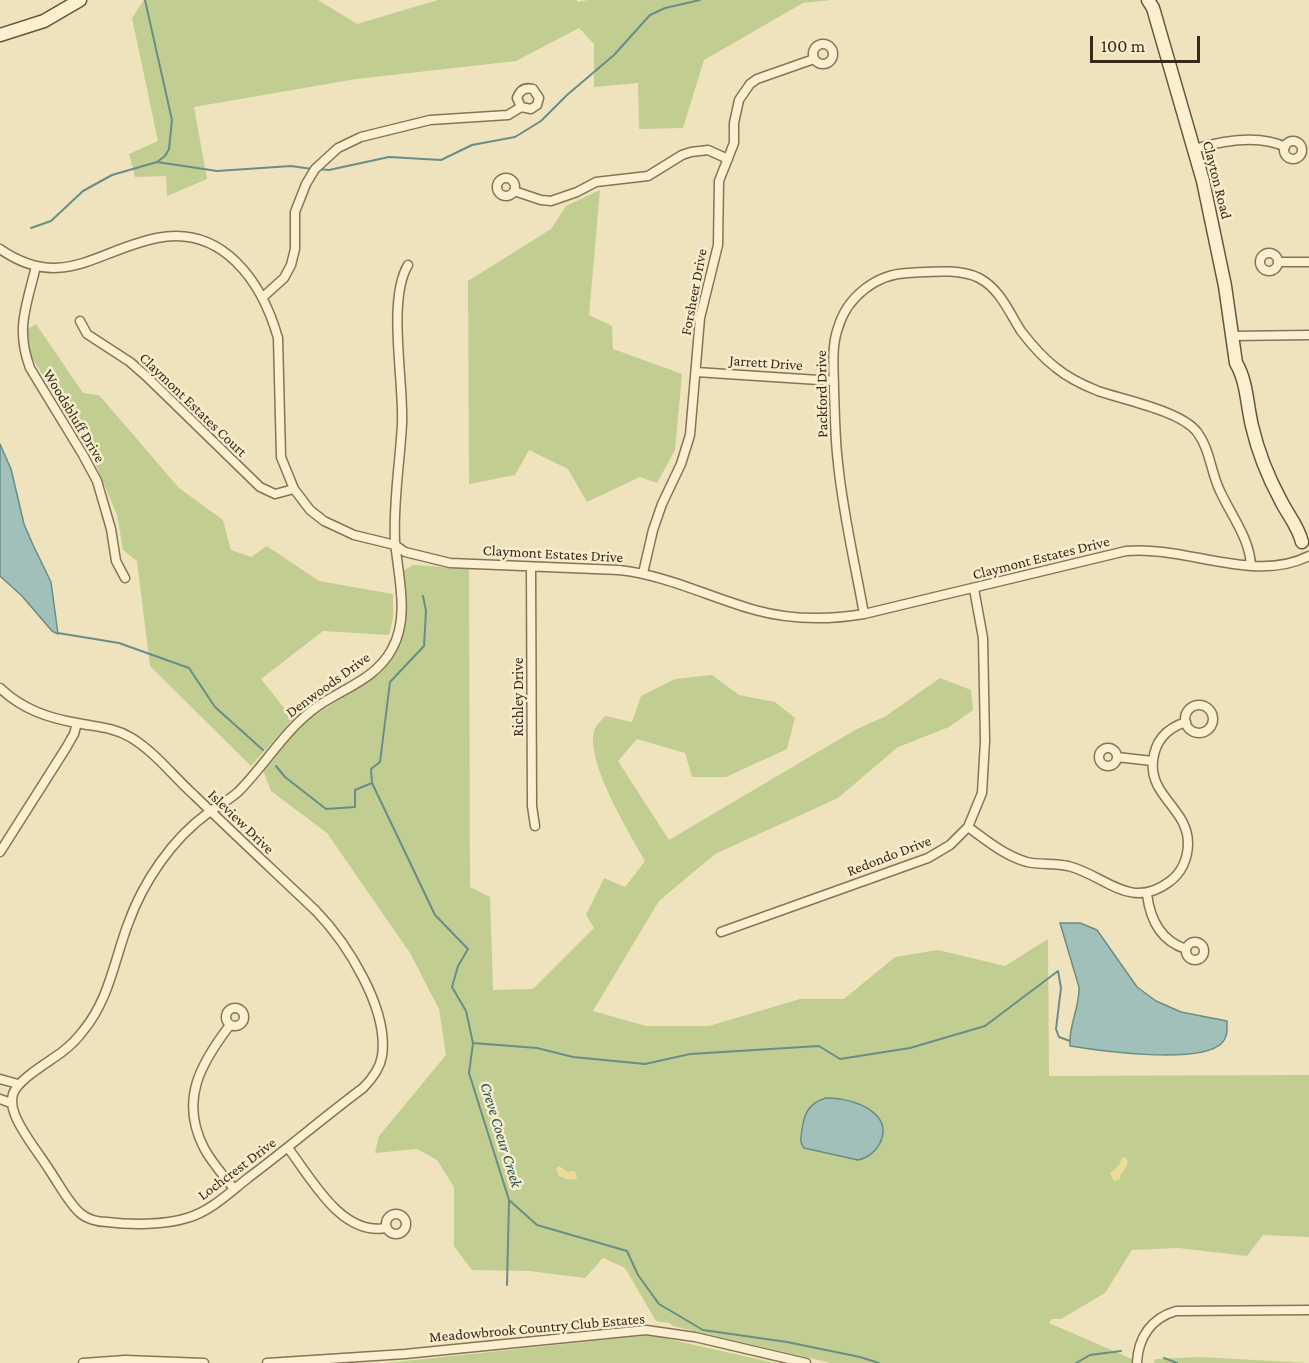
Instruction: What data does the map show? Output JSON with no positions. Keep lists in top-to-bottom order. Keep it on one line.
{"streets":{"main road":["Clayton Road"],"street":["Forsheer Drive","Jarrett Drive","Packford Drive","Claymont Estates Court","Woodsbluff Drive","Claymont Estates Drive","Denwoods Drive","Richley Drive","Isleview Drive","Redondo Drive","Lochcrest Drive","Meadowbrook Country Club Estates"]},"crossings":[["Forsheer Drive","Jarrett Drive"],["Forsheer Drive","Claymont Estates Drive"],["Jarrett Drive","Packford Drive"],["Packford Drive","Claymont Estates Drive"],["Claymont Estates Court","Claymont Estates Drive"],["Woodsbluff Drive","Claymont Estates Drive"],["Claymont Estates Drive","Denwoods Drive"],["Claymont Estates Drive","Richley Drive"],["Claymont Estates Drive","Redondo Drive"],["Denwoods Drive","Isleview Drive"],["Isleview Drive","Lochcrest Drive"]],"water":["Creve Coeur Creek"],"scale_bar":"100 m"}
